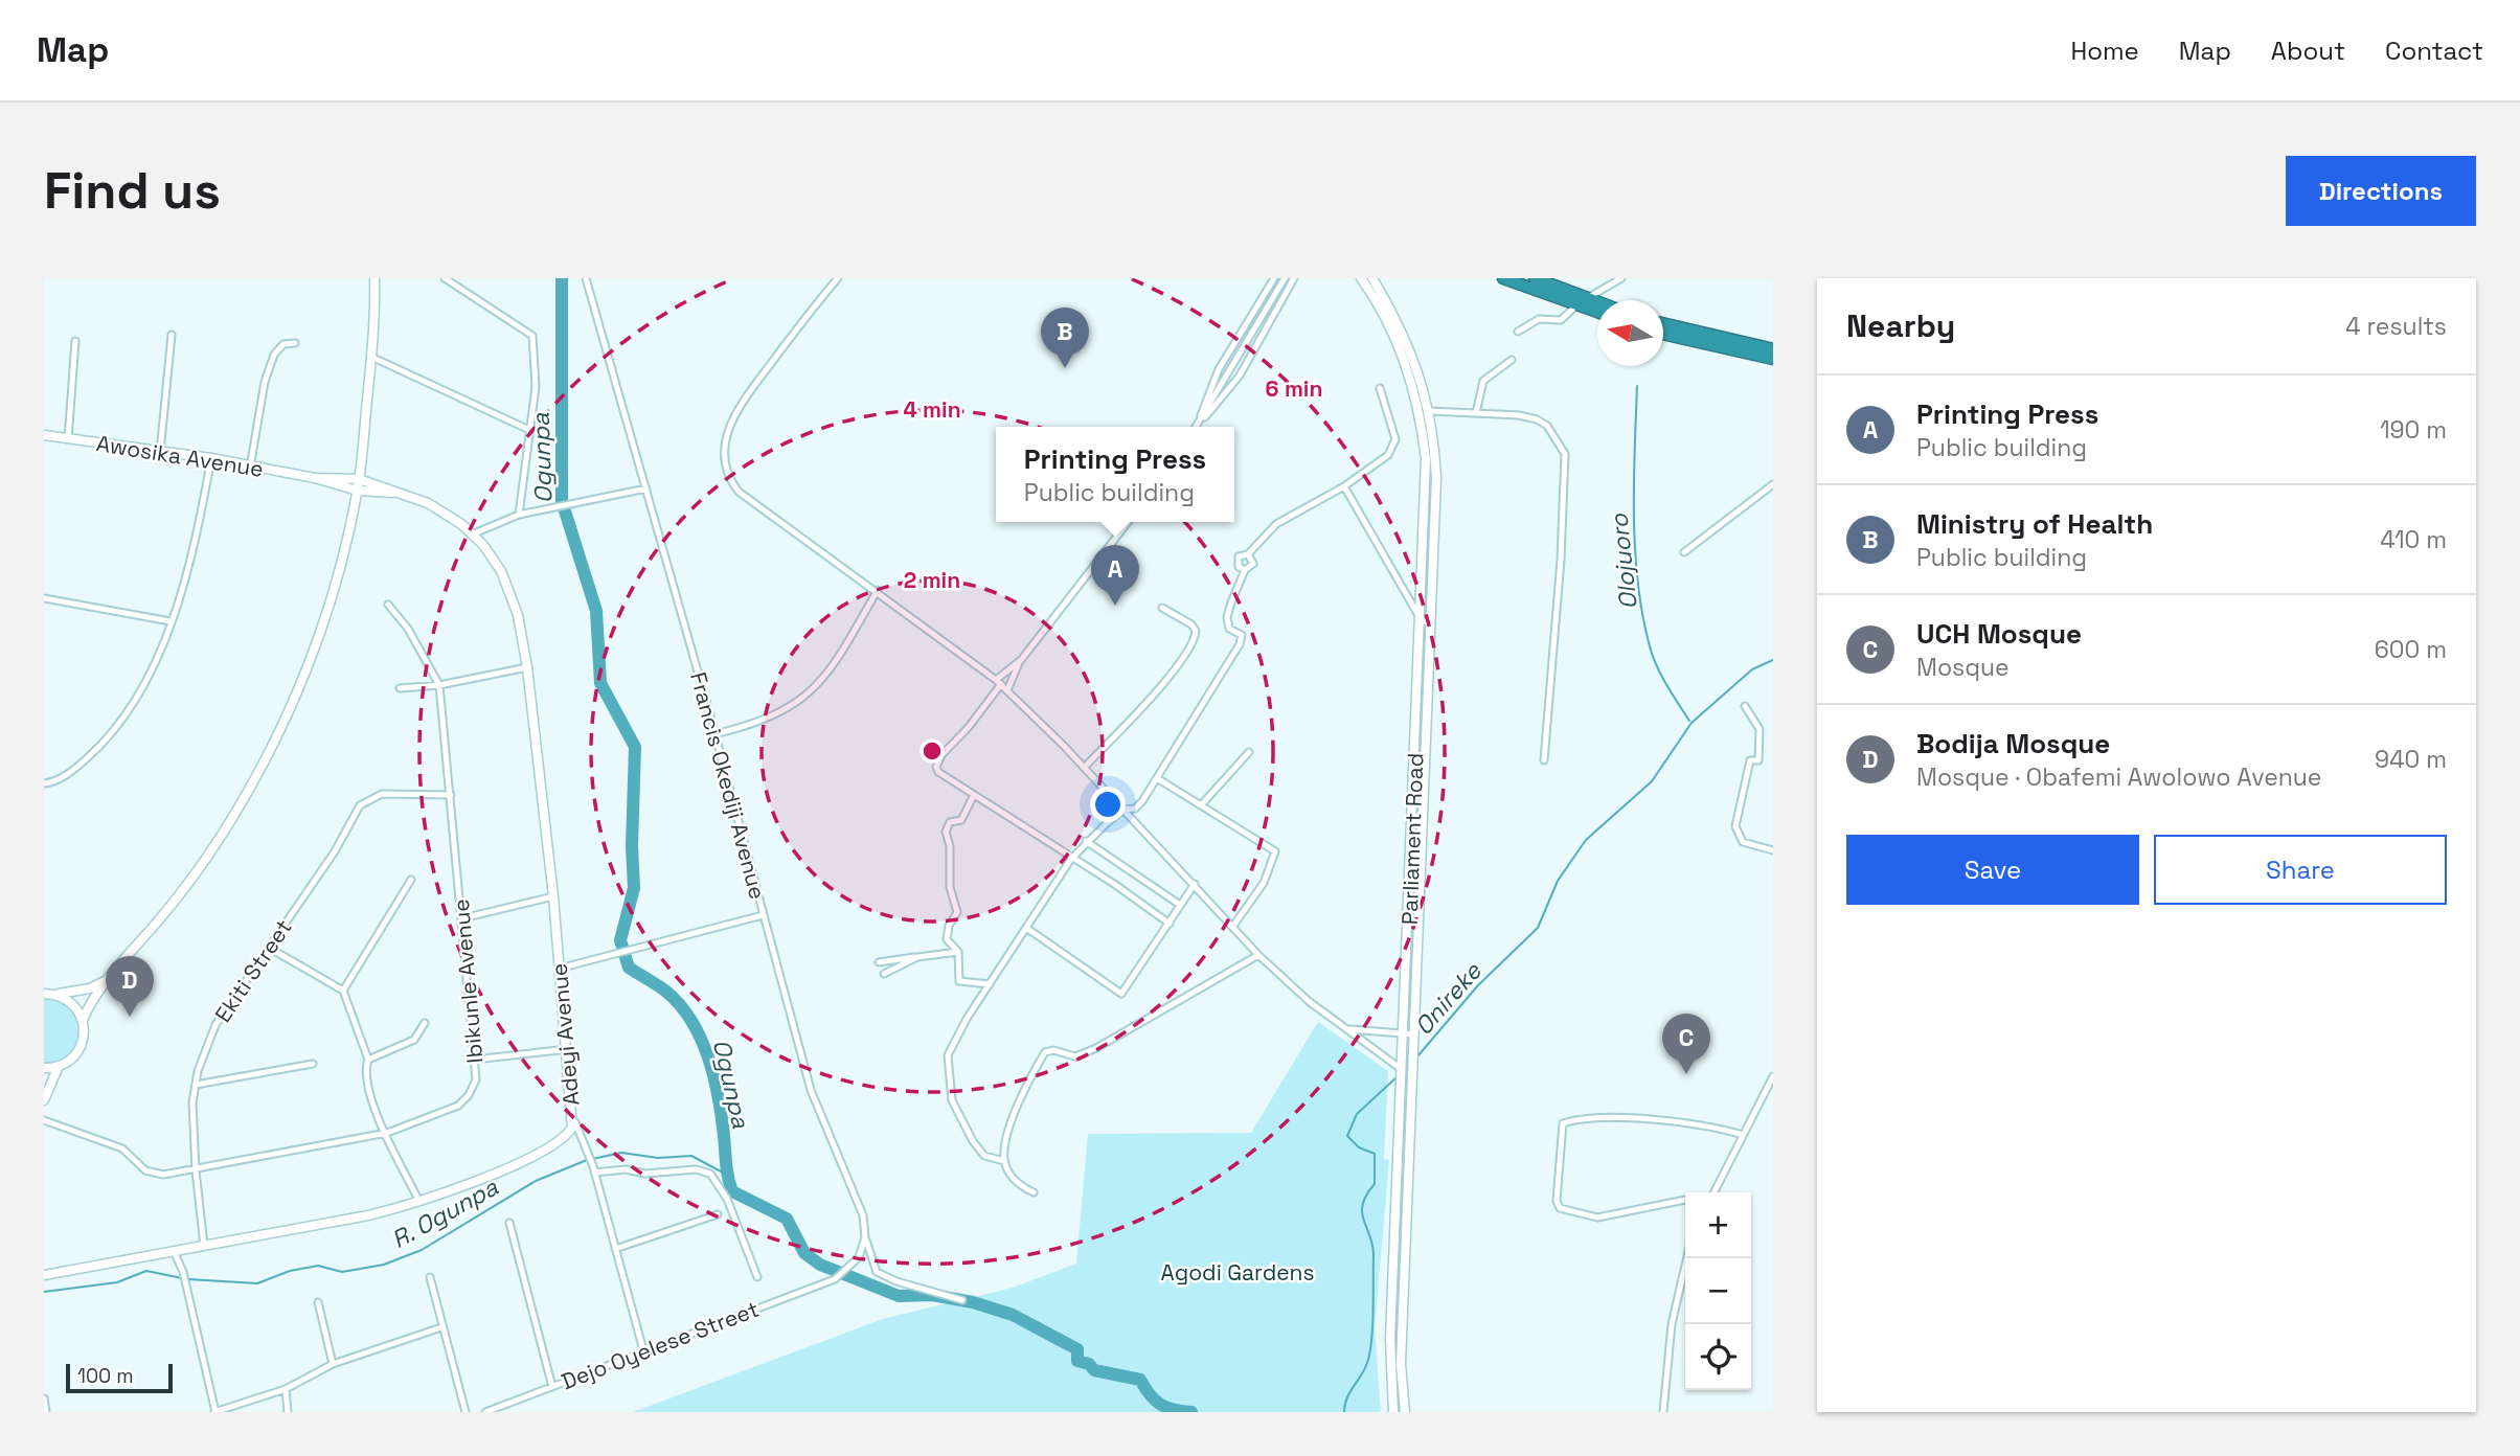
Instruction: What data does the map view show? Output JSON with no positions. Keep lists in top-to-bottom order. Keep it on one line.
{"streets":{"main road":["Awosika Avenue","Parliament Road","Adeyi Avenue"],"street":["Francis Okediji Avenue","Ekiti Street","Ibikunle Avenue","Dejo Oyelese Street"]},"crossings":[["Awosika Avenue","Adeyi Avenue"],["Francis Okediji Avenue","Dejo Oyelese Street"],["Ekiti Street","Ibikunle Avenue"],["Ekiti Street","Adeyi Avenue"]],"water":["Ogunpa","Olojuoro","Onireke","R. Ogunpa"],"parks":["Agodi Gardens"],"scale_bar":"100 m","north":"left","page":{"header":"Map","nav":["Home","Map","About","Contact"],"buttons":["Directions",["Save","Share"]],"title":"Find us","heading":["Nearby","4 results"],"pins":["B","A","D","C"],"list":[{"mark":"A","name":"Printing Press","note":"Public building","value":"190 m"},{"mark":"B","name":"Ministry of Health","note":"Public building","value":"410 m"},{"mark":"C","name":"UCH Mosque","note":"Mosque","value":"600 m"},{"mark":"D","name":"Bodija Mosque","note":"Mosque · Obafemi Awolowo Avenue","value":"940 m"}],"popup":["Printing Press","Public building"],"map_buttons":["+","−"],"scale":"100 m"},"rings":["6 min","4 min","2 min"]}
